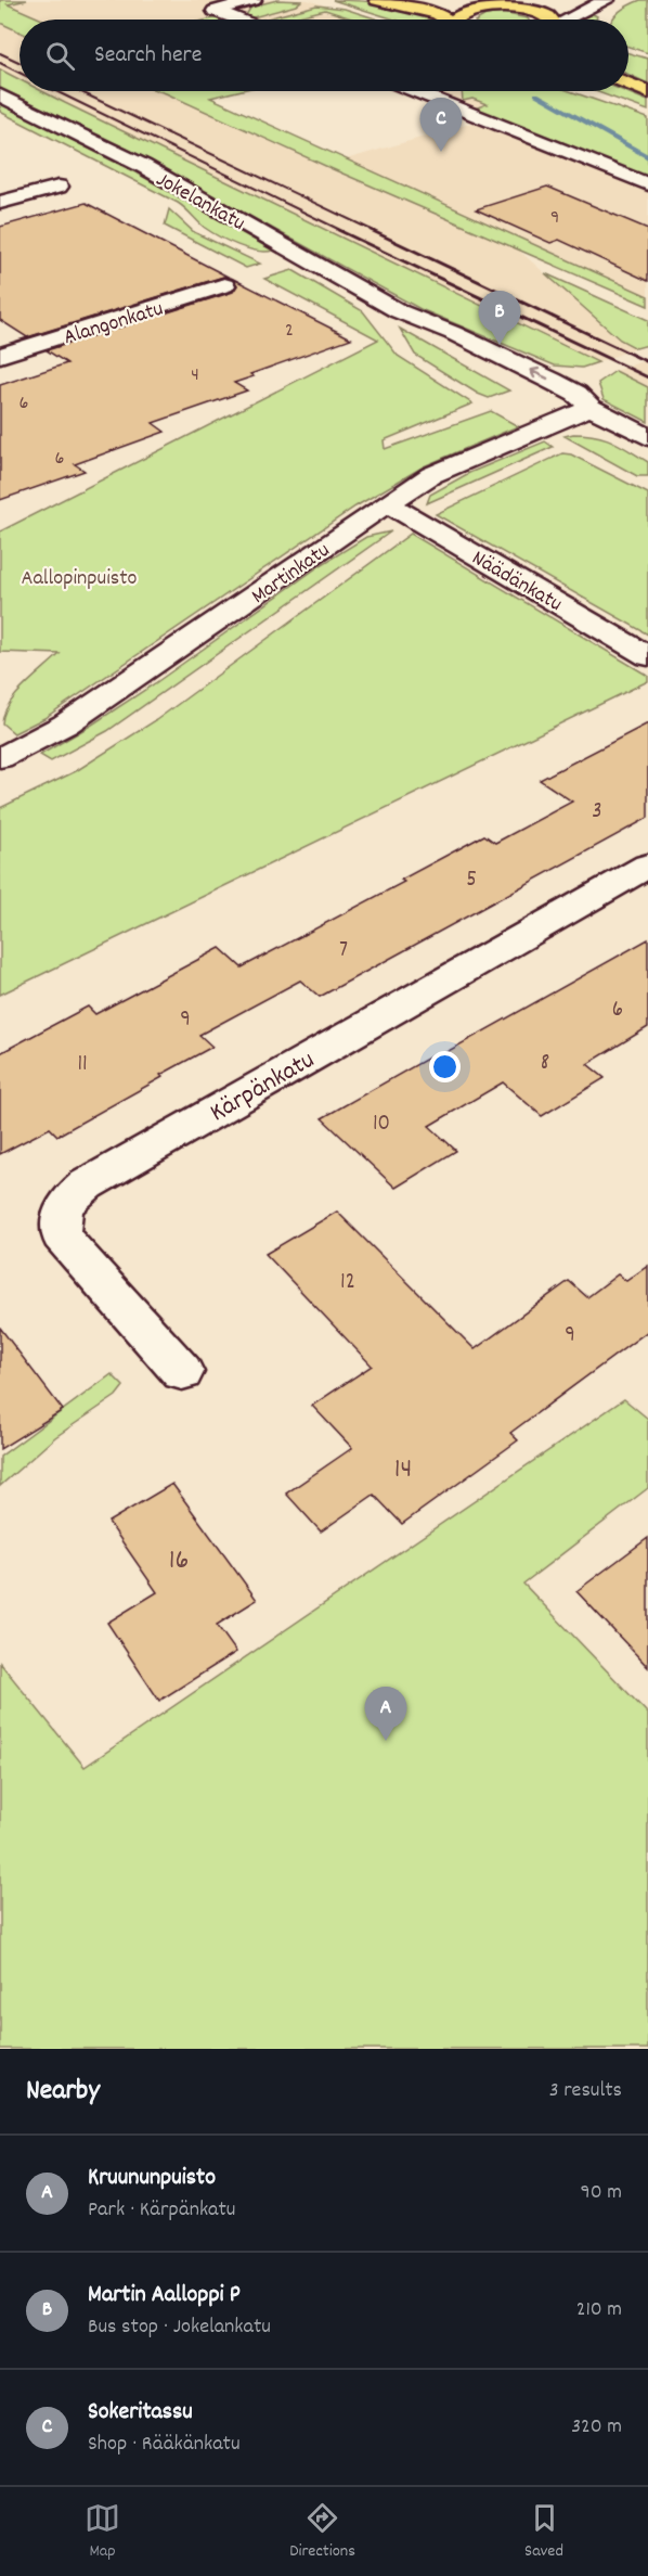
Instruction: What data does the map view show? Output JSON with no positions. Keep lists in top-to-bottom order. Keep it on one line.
{"streets":{"street":["Jokelankatu","Alangonkatu","Martinkatu","Näädänkatu","Kärpänkatu"]},"crossings":[["Jokelankatu","Martinkatu"],["Martinkatu","Näädänkatu"]],"parks":["Aallopinpuisto"],"house_numbers":["9","2","4","6","6","3","5","7","6","9","8","11","10","12","9","14","16"],"page":{"search":"Search here","pins":["C","B","A"],"heading":["Nearby","3 results"],"list":[{"mark":"A","name":"Kruununpuisto","note":"Park · Kärpänkatu","value":"90 m"},{"mark":"B","name":"Martin Aalloppi P","note":"Bus stop · Jokelankatu","value":"210 m"},{"mark":"C","name":"Sokeritassu","note":"Shop · Rääkänkatu","value":"320 m"}],"nav":["Map","Directions","Saved"]}}
